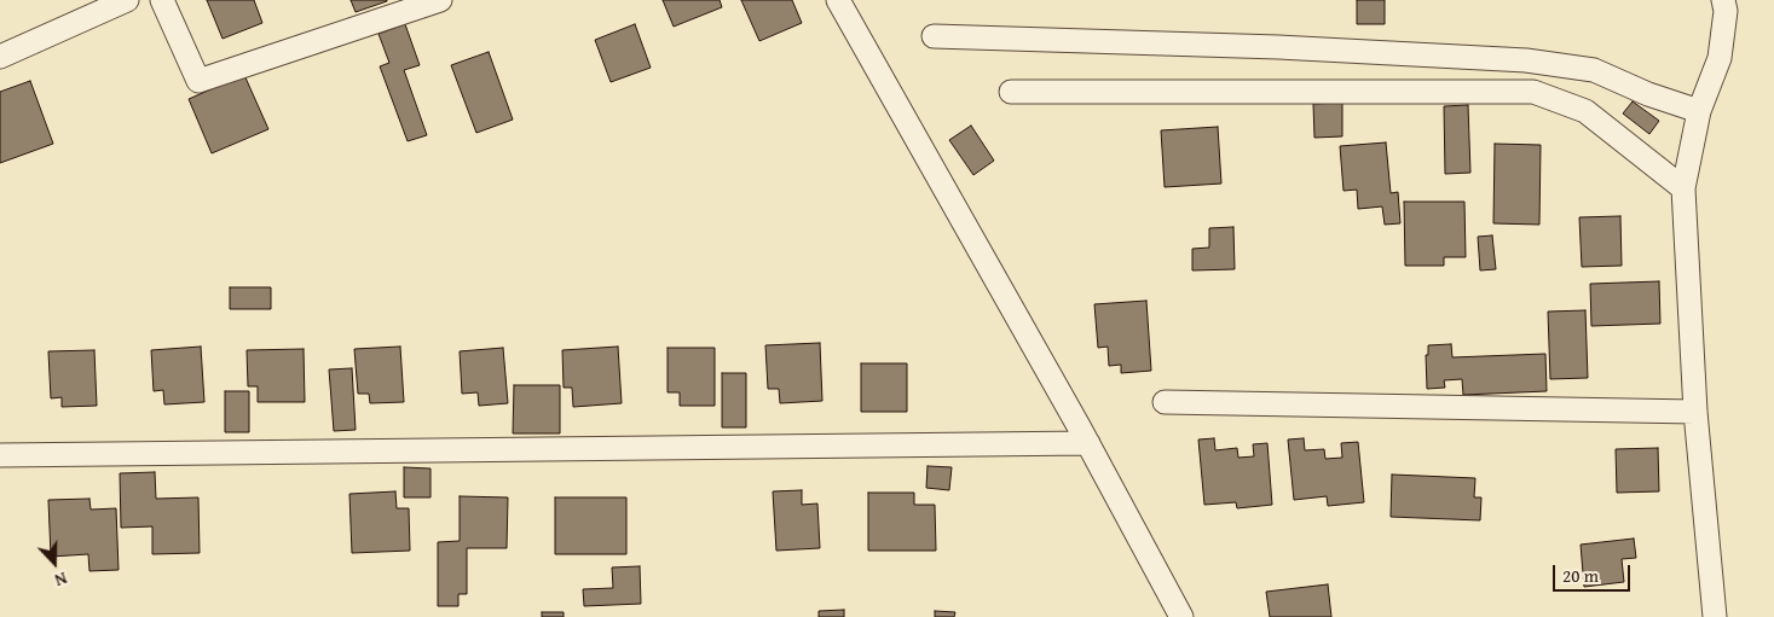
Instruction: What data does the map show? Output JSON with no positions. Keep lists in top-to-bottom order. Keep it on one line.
{"scale_bar":"20 m","north":"bottom"}
